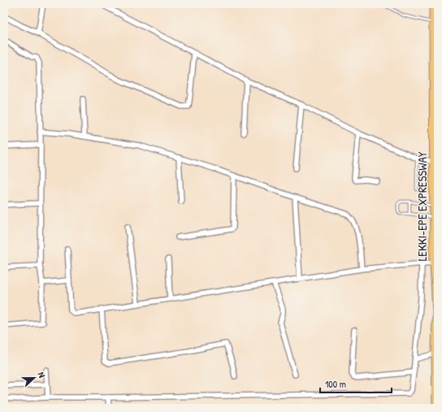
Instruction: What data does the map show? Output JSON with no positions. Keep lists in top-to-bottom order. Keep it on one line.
{"streets":{"highway":["LEKKI-EPE EXPRESSWAY"]},"scale_bar":"100 m","north":"right"}
